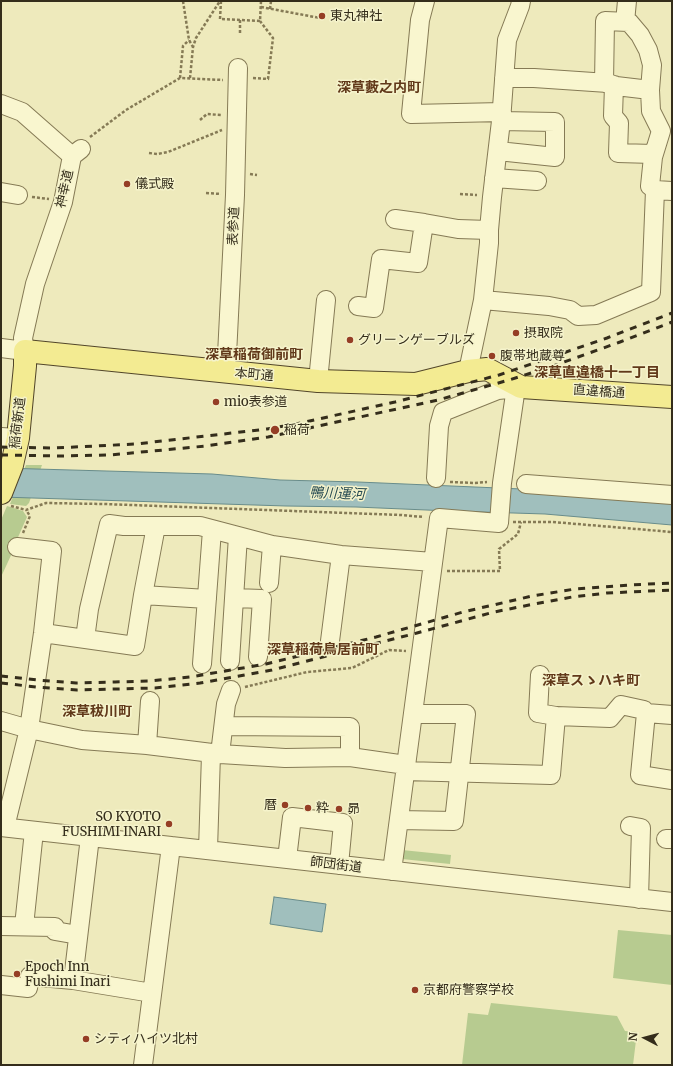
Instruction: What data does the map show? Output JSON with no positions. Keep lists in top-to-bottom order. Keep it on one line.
{"streets":{"main road":["本町通","直違橋通","稲荷新道"],"street":["神幸道","表参道","師団街道"]},"crossings":[["神幸道","本町通"],["神幸道","稲荷新道"],["表参道","本町通"],["本町通","直違橋通"],["本町通","稲荷新道"]],"districts":["深草藪之内町","深草稲荷御前町","深草直違橋十一丁目","深草稲荷鳥居前町","深草スゝハキ町","深草秡川町"],"water":["鴨川運河"],"places":["東丸神社","儀式殿","摂取院","グリーンゲーブルズ","腹帯地蔵尊","mio表参道","稲荷","暦","粋","昴","SO KYOTO FUSHIMI INARI","Epoch Inn Fushimi Inari","京都府警察学校","シティハイツ北村"],"north":"left"}
